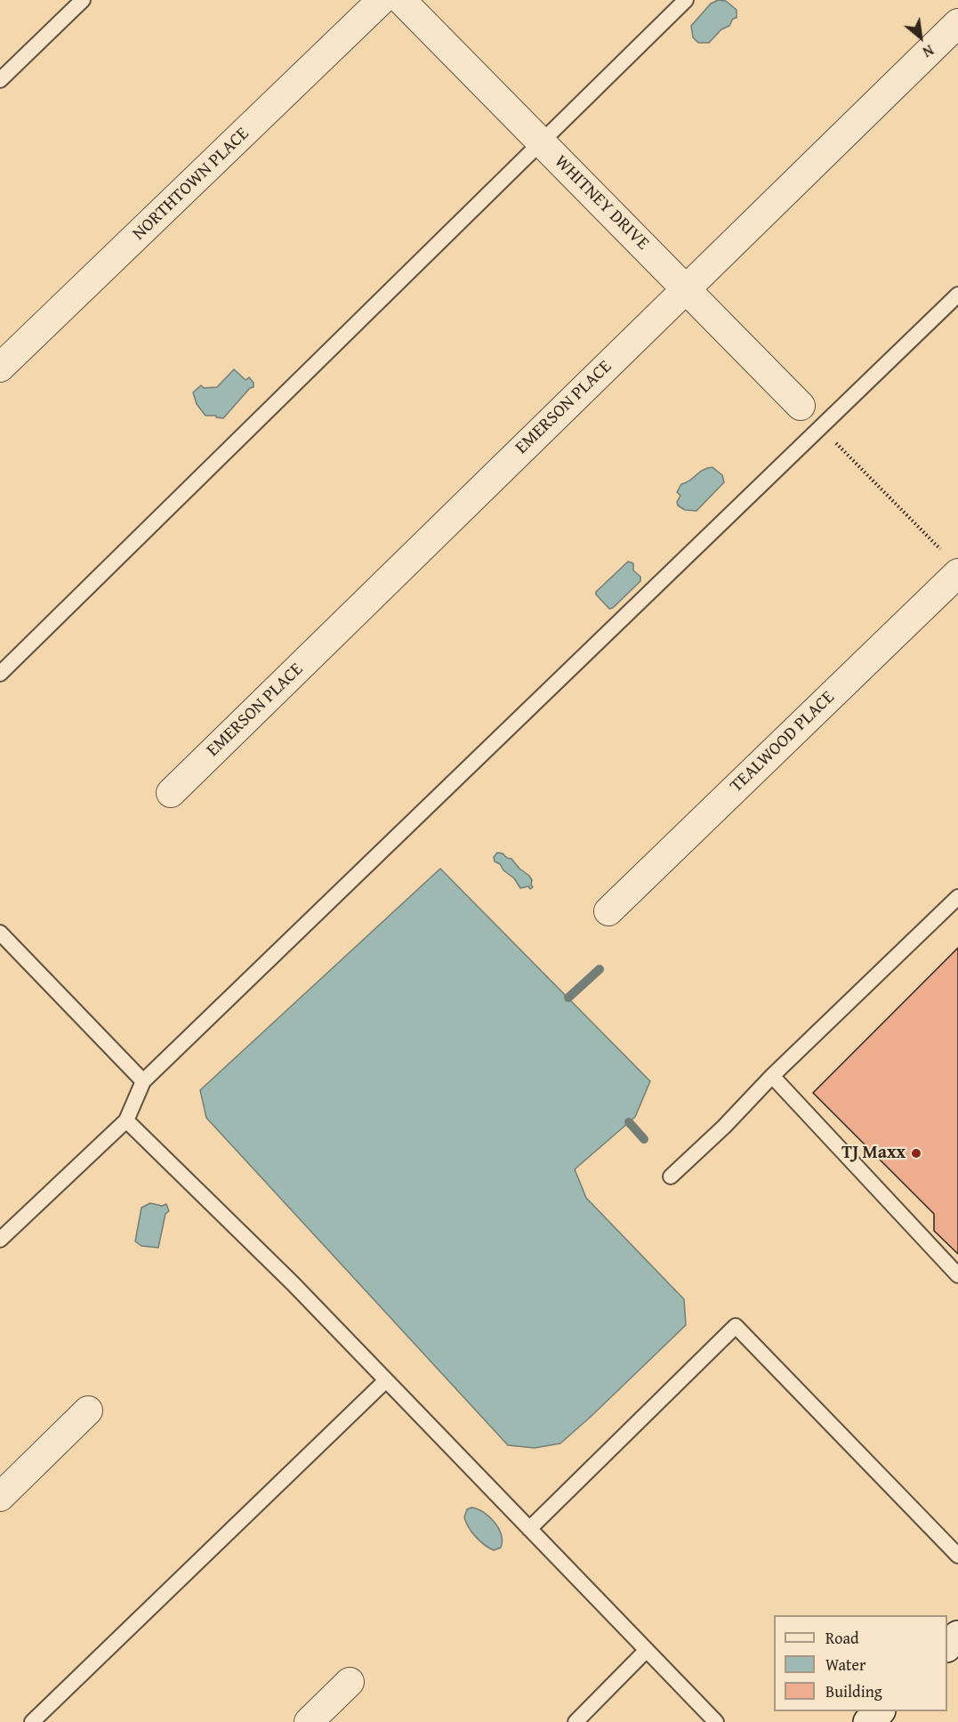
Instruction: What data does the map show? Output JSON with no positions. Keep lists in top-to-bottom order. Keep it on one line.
{"streets":{"street":["NORTHTOWN PLACE","WHITNEY DRIVE","EMERSON PLACE","TEALWOOD PLACE"]},"crossings":[["WHITNEY DRIVE","EMERSON PLACE"]],"places":["TJ Maxx"],"legend":["Road","Water","Building"],"north":"bottom right"}
